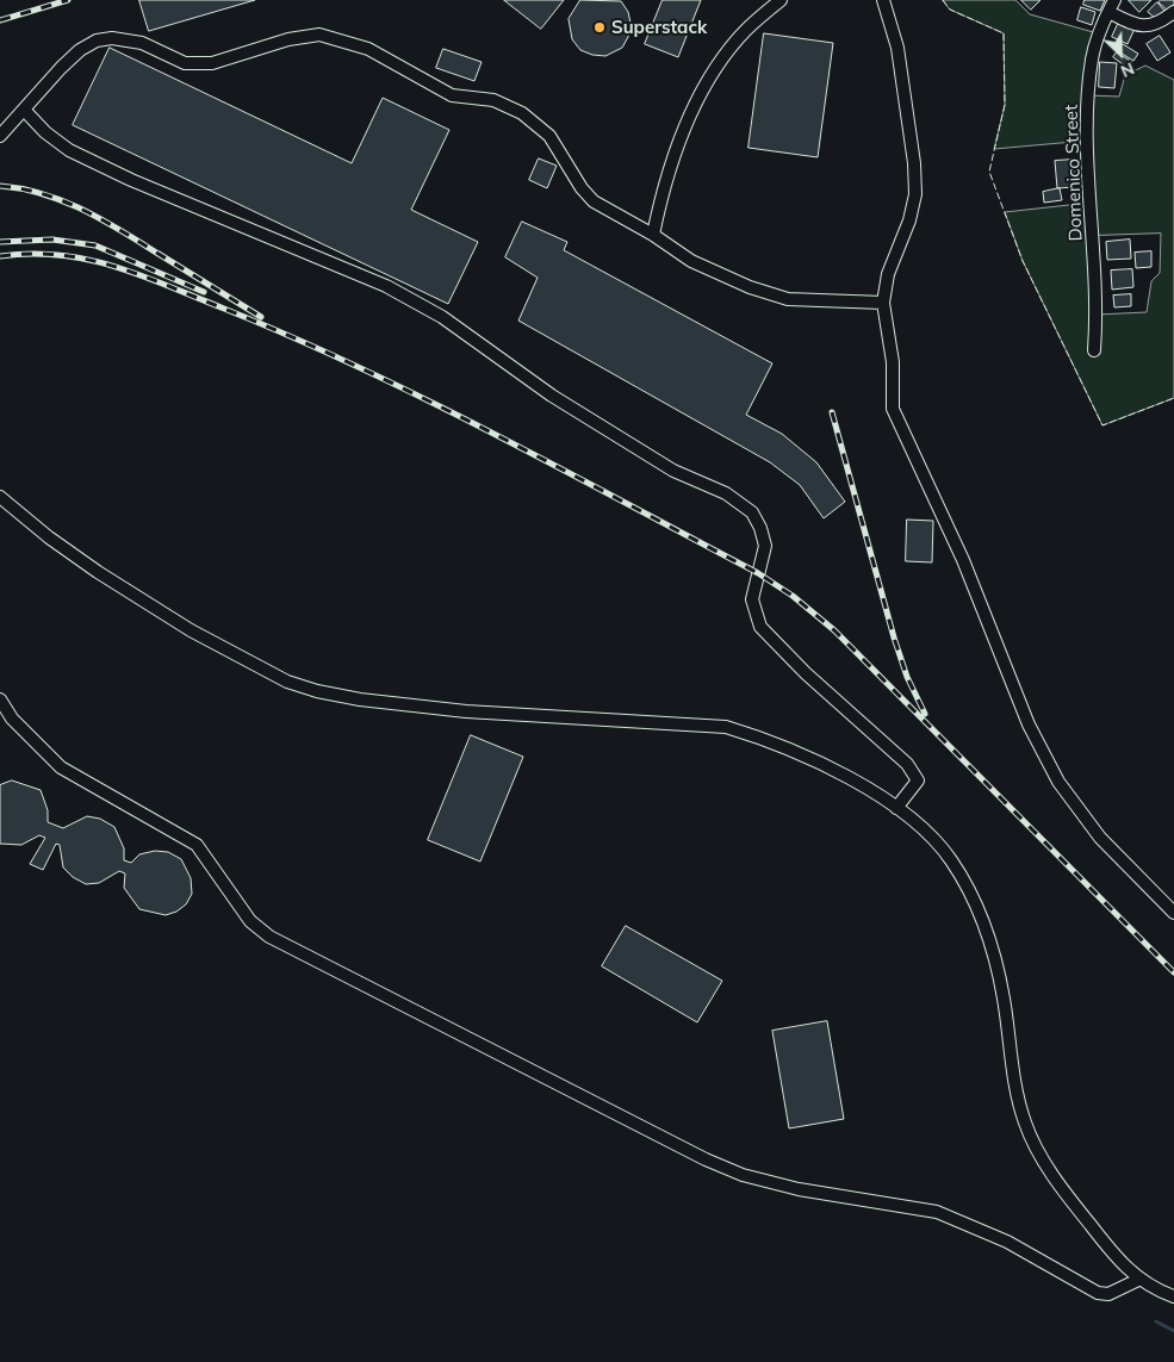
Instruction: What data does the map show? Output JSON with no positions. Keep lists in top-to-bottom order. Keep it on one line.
{"streets":{"street":["Domenico Street"]},"places":["Superstack"],"north":"bottom right"}
